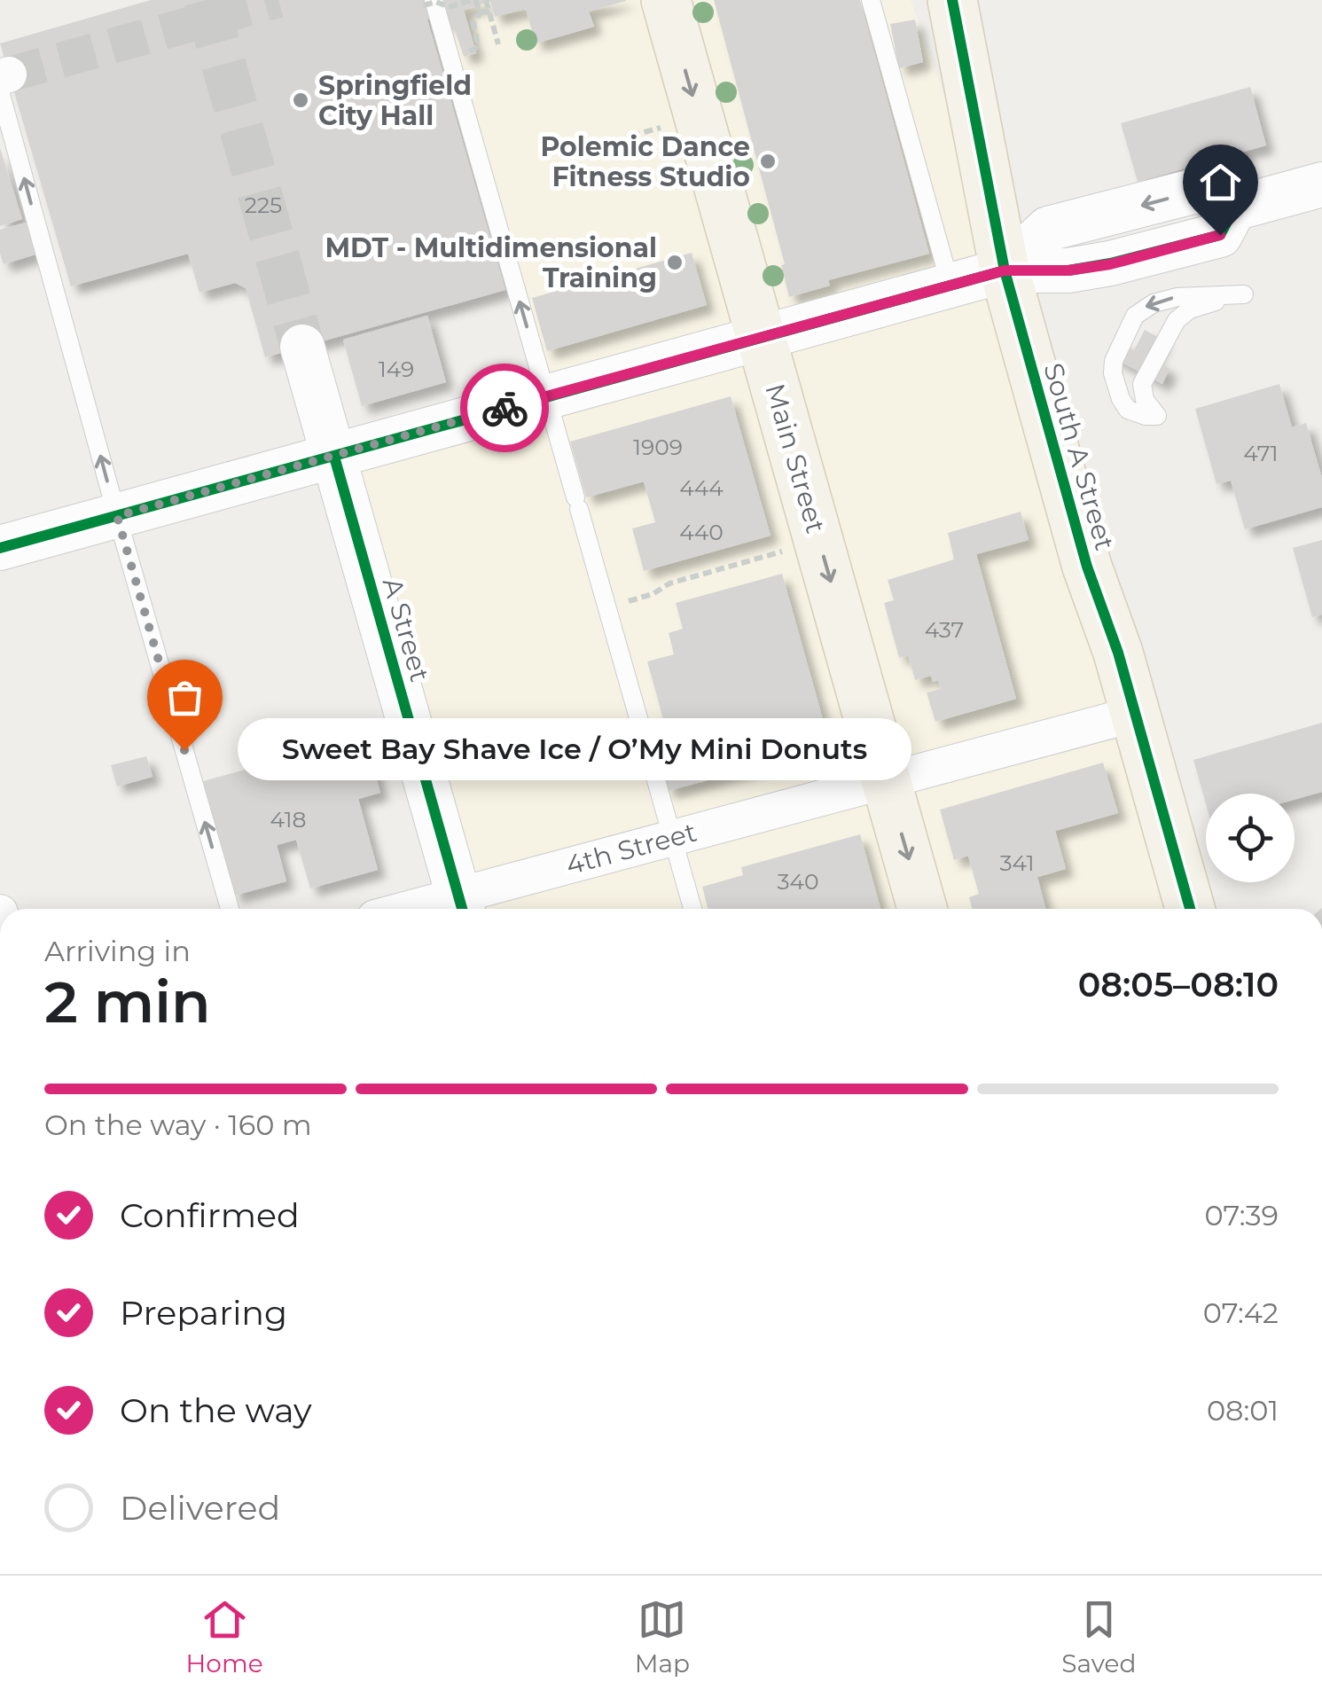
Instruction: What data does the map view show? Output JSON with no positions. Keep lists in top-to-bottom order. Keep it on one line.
{"streets":{"main road":["South A Street","Main Street"],"street":["A Street","4th Street"]},"crossings":[["South A Street","4th Street"],["Main Street","4th Street"],["A Street","4th Street"]],"one_way":["Main Street"],"places":["Springfield City Hall","Polemic Dance Fitness Studio","MDT - Multidimensional Training","Sweet Bay Shave Ice / O’My Mini Donuts"],"house_numbers":["225","149","1909","471","444","440","437","418","341","340"],"page":{"bubble":"Sweet Bay Shave Ice / O’My Mini Donuts","heading":["2 min","Arriving in","08:05–08:10"],"bar":"On the way · 160 m","list":[["Confirmed","07:39"],["Preparing","07:42"],["On the way","08:01"],"Delivered"],"tabs":["Home","Map","Saved"]}}
